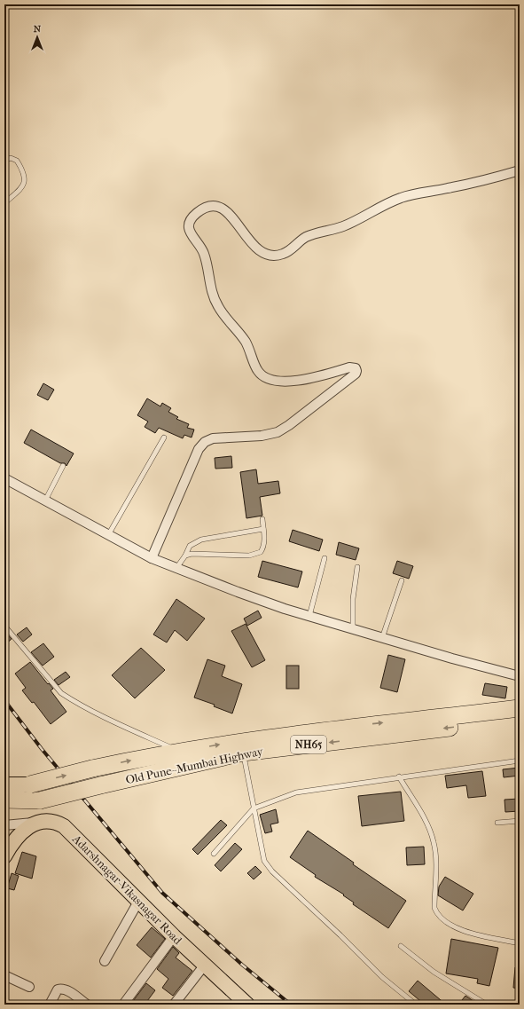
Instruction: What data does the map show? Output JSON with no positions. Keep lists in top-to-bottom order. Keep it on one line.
{"streets":{"highway":["NH65","Old Pune–Mumbai Highway"],"main road":["Adarshnagar-Vikasnagar Road"]},"north":"top"}
